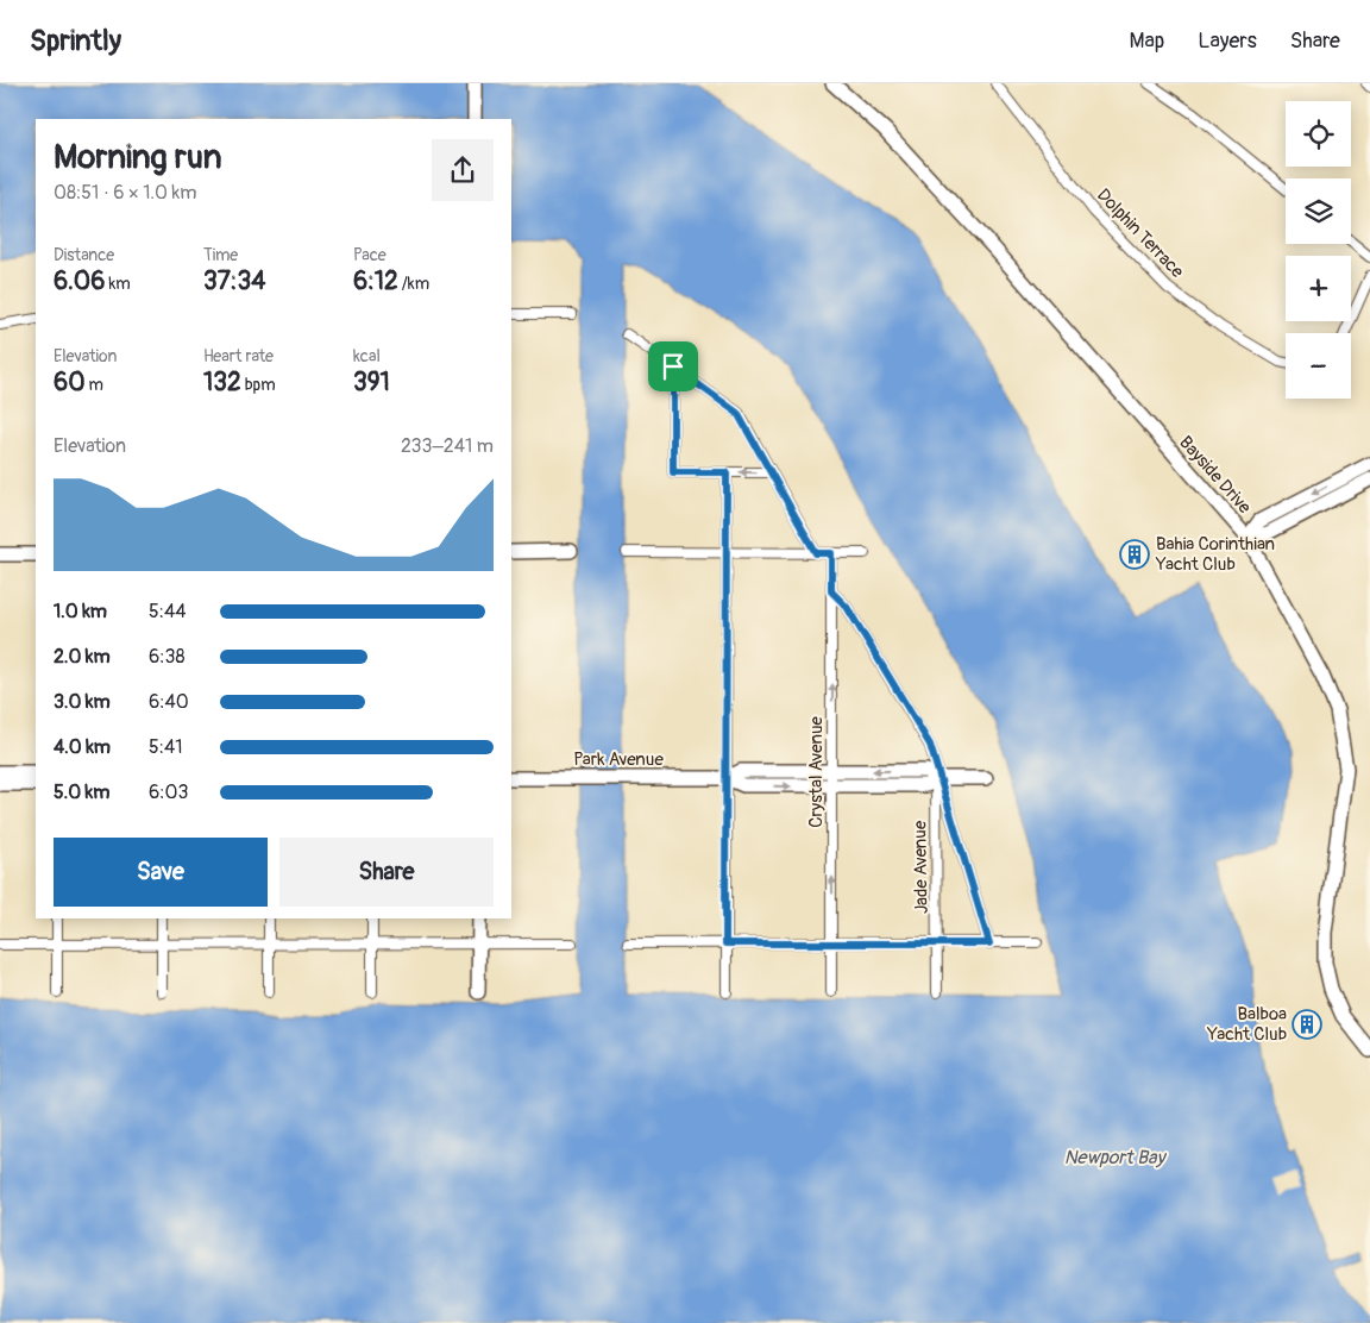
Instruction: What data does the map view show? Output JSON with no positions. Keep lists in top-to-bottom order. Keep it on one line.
{"streets":{"street":["Dolphin Terrace","Bayside Drive","Park Avenue","Crystal Avenue","Jade Avenue"]},"crossings":[["Park Avenue","Crystal Avenue"],["Park Avenue","Jade Avenue"]],"one_way":["Crystal Avenue"],"water":["Newport Bay"],"places":{"building":["Bahia Corinthian Yacht Club","Balboa Yacht Club"]},"page":{"header":"Sprintly","nav":["Map","Layers","Share"],"map_buttons":["+","−"],"heading":["Morning run","08:51 · 6 × 1.0 km"],"stats":[["Distance","6.06 km"],["Time","37:34"],["Pace","6:12 /km"],["Elevation","60 m"],["Heart rate","132 bpm"],["kcal","391"]],"chart":["Elevation","233–241 m"],"list":[{"name":"1.0 km","note":"5:44"},{"name":"2.0 km","note":"6:38"},{"name":"3.0 km","note":"6:40"},{"name":"4.0 km","note":"5:41"},{"name":"5.0 km","note":"6:03"}],"buttons":["Save","Share"]}}
